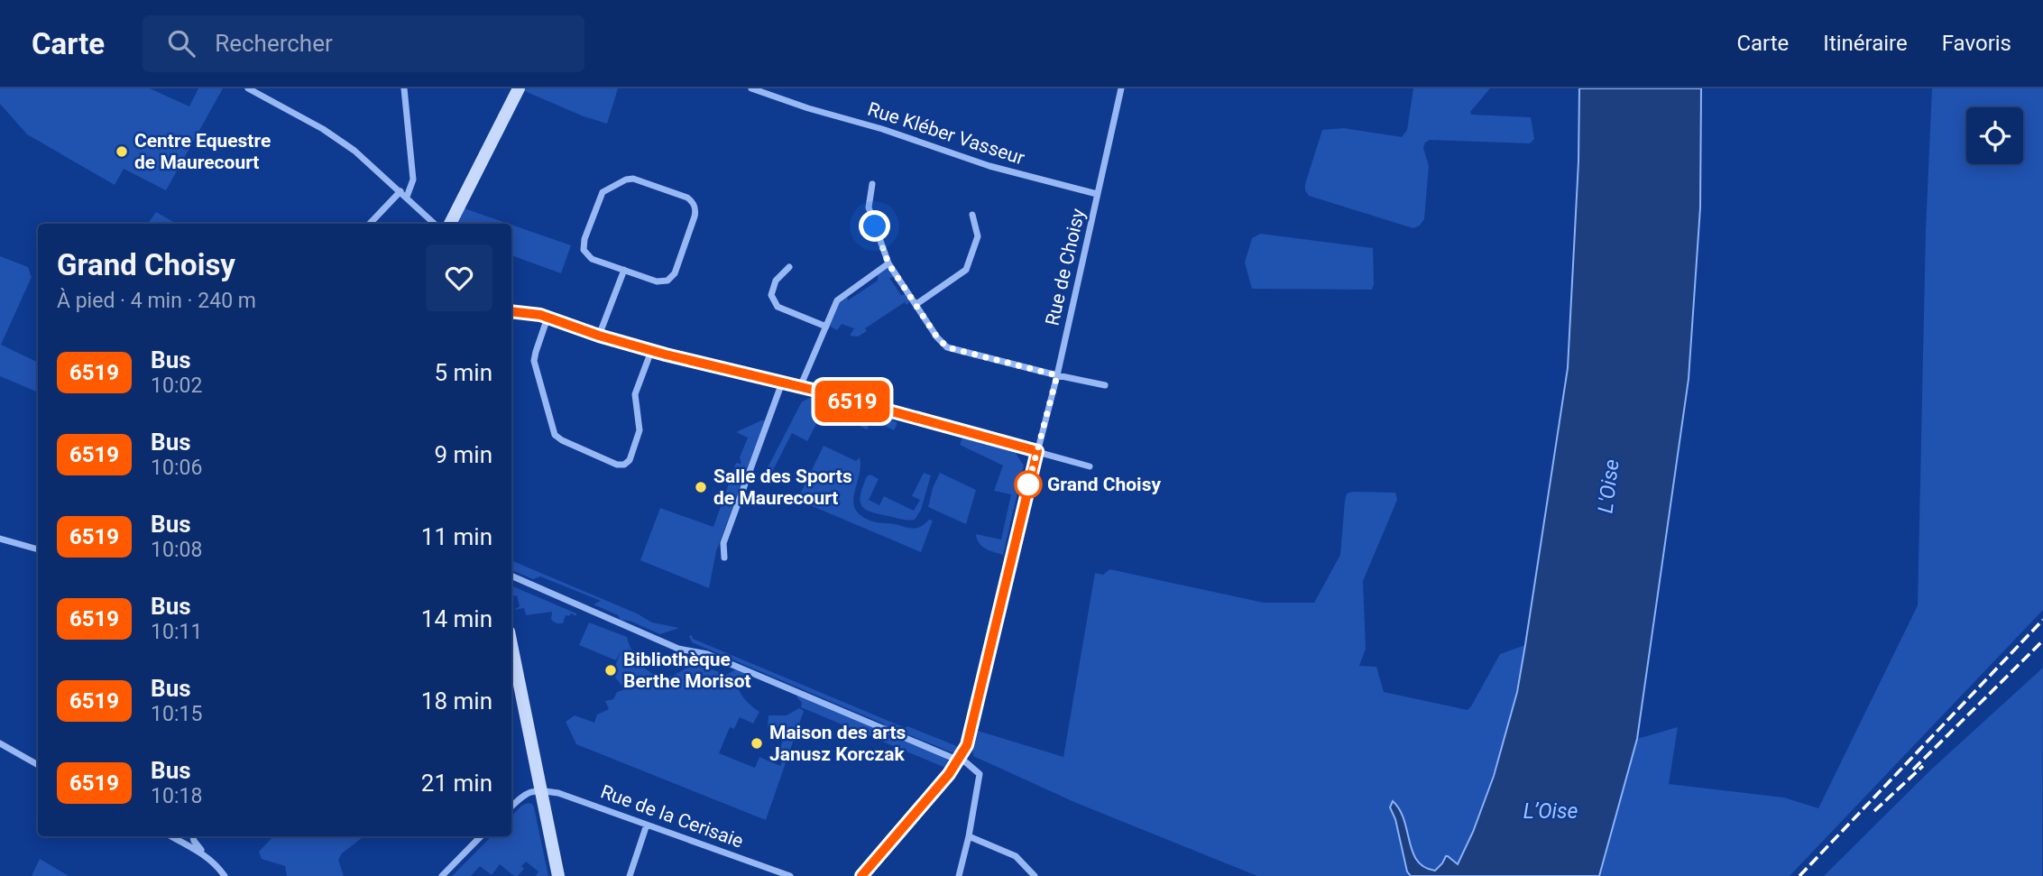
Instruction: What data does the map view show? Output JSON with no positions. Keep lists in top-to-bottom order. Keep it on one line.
{"streets":{"street":["Rue Kléber Vasseur","Rue de Choisy","Rue de la Cerisaie"]},"crossings":[["Rue Kléber Vasseur","Rue de Choisy"]],"water":["L'Oise","L’Oise"],"places":["Centre Equestre de Maurecourt","Grand Choisy","Salle des Sports de Maurecourt","Bibliothèque Berthe Morisot","Maison des arts Janusz Korczak"],"lines":["bus line 6519"],"page":{"header":"Carte","search":"Rechercher","nav":["Carte","Itinéraire","Favoris"],"on_map":"6519","heading":["Grand Choisy","À pied · 4 min · 240 m"],"list":[{"mark":"6519","name":"Bus","note":"10:02","value":"5 min"},{"mark":"6519","name":"Bus","note":"10:06","value":"9 min"},{"mark":"6519","name":"Bus","note":"10:08","value":"11 min"},{"mark":"6519","name":"Bus","note":"10:11","value":"14 min"},{"mark":"6519","name":"Bus","note":"10:15","value":"18 min"},{"mark":"6519","name":"Bus","note":"10:18","value":"21 min"}]}}
